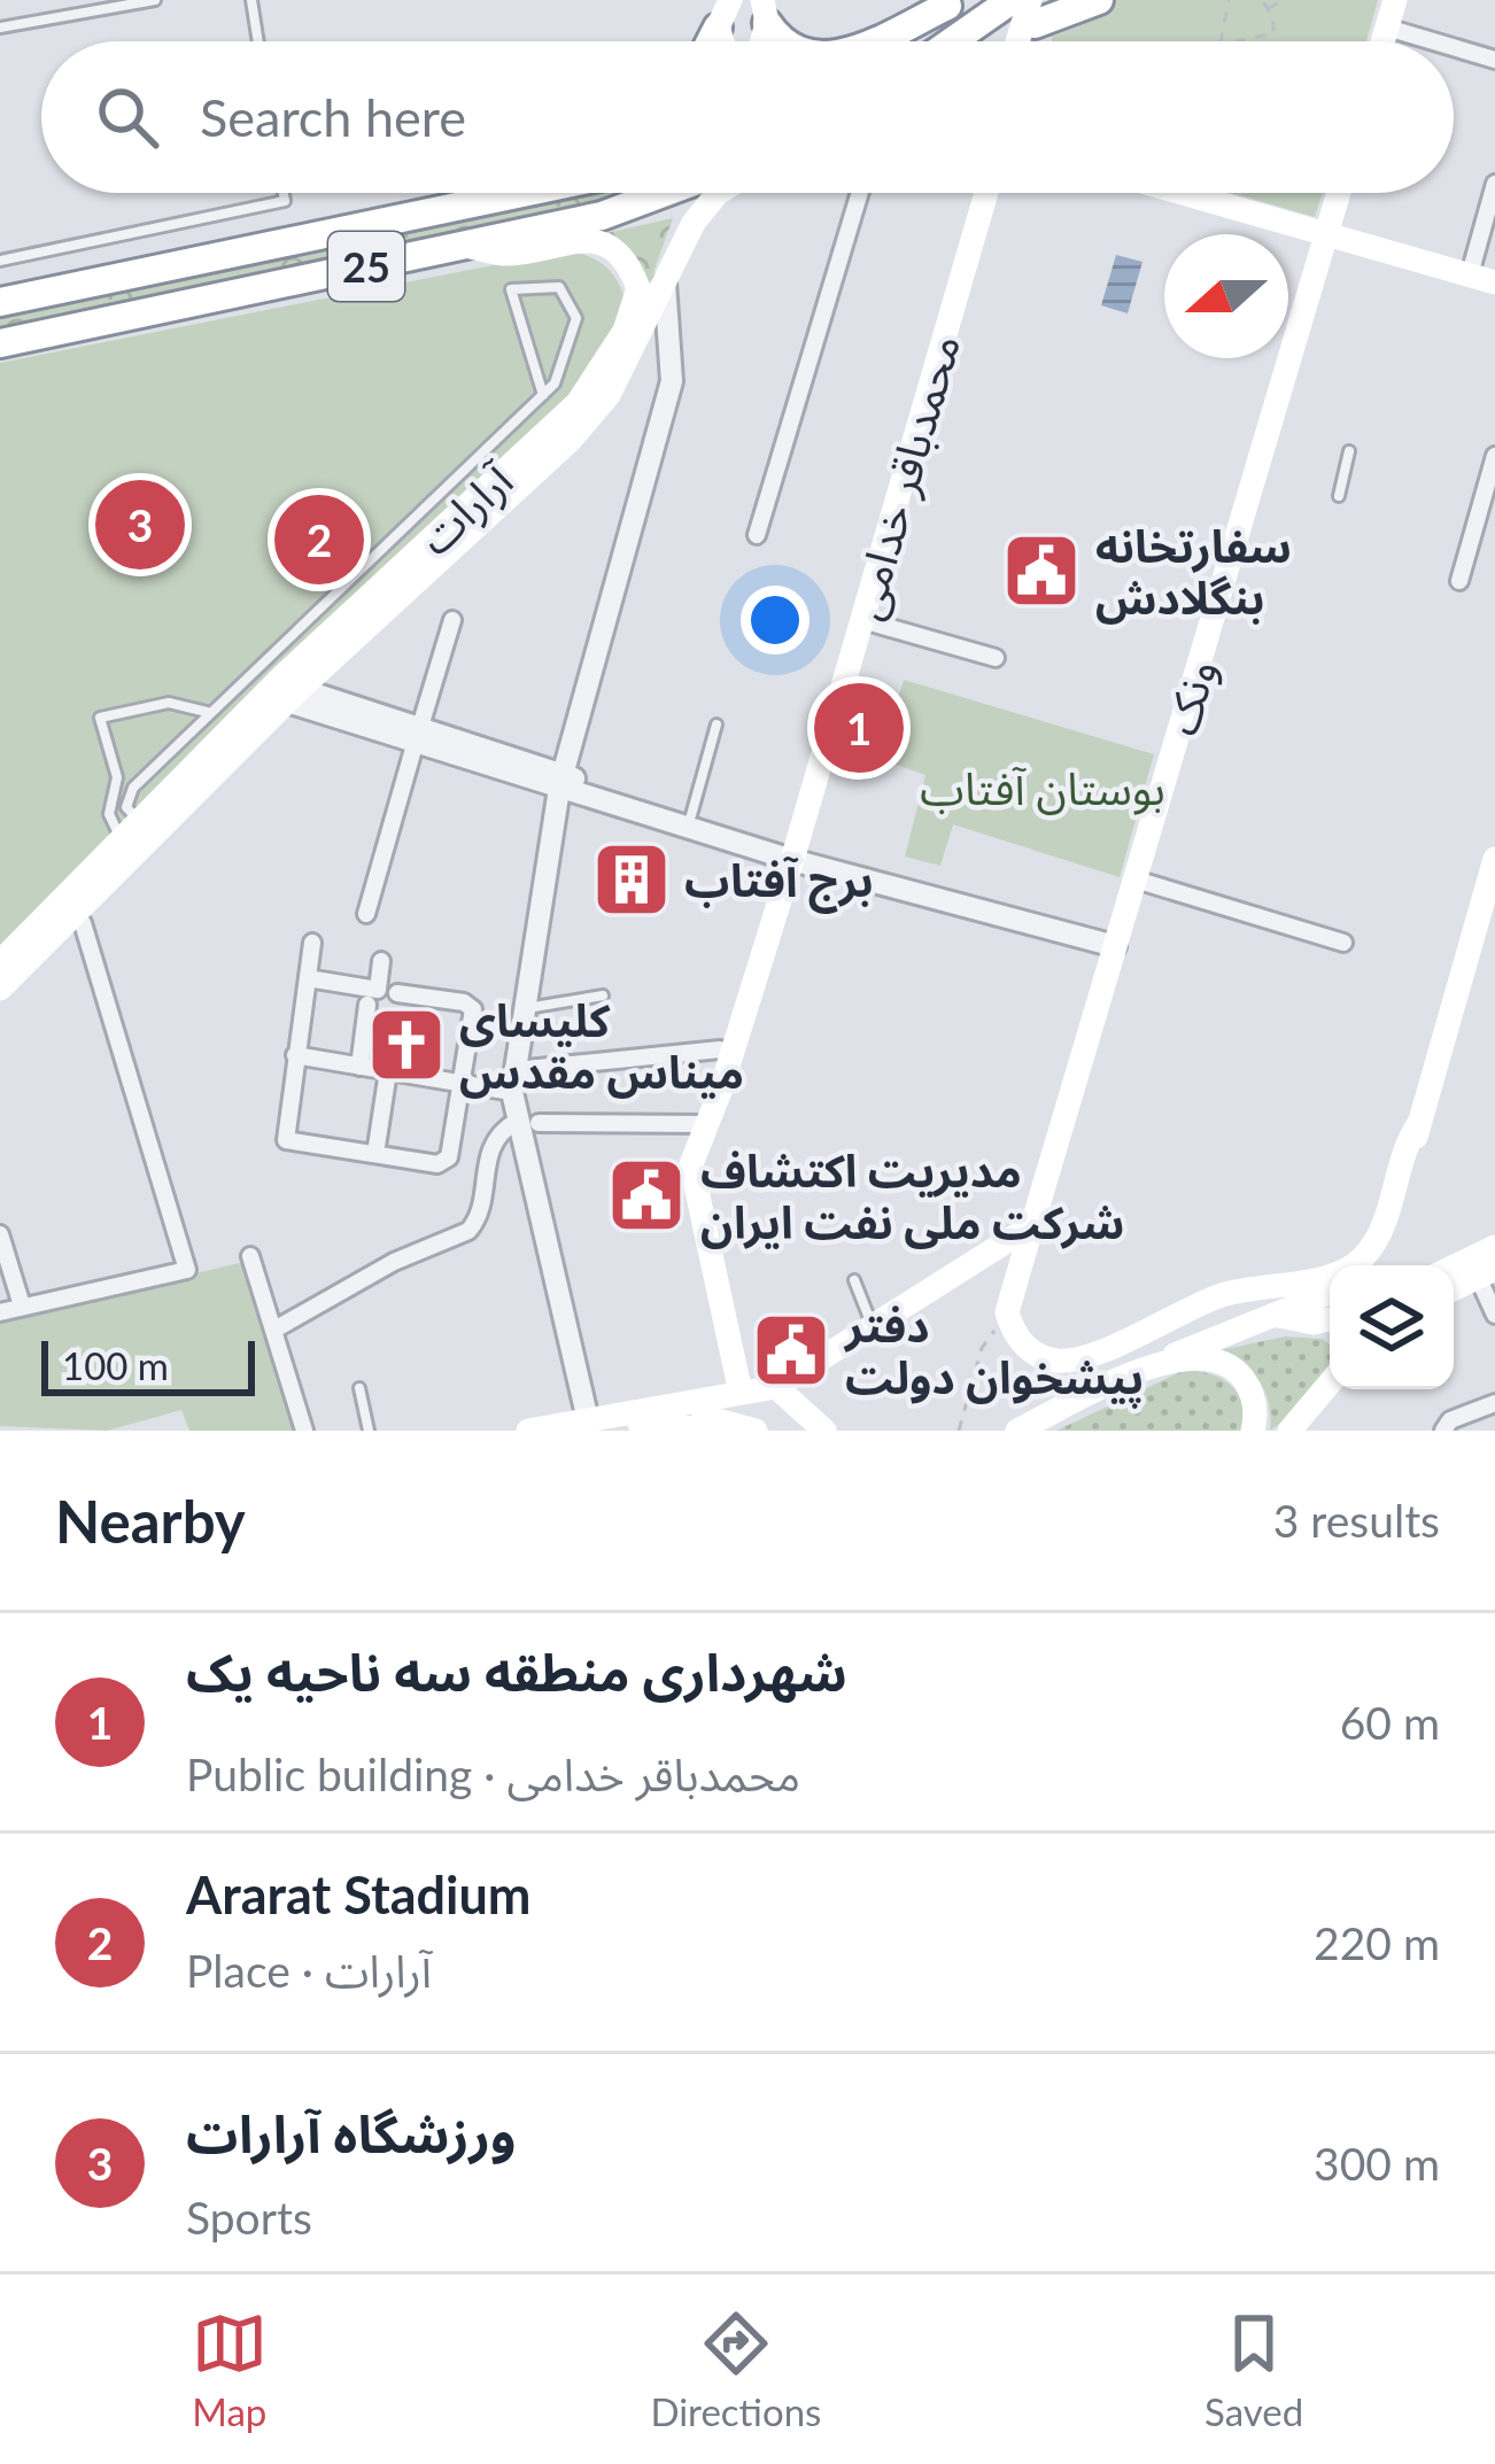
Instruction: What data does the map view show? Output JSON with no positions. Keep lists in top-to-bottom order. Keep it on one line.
{"streets":{"highway":["25"],"main road":["محمدباقر خدامی","آرارات","ونک"]},"crossings":[["25","آرارات"]],"parks":["بوستان آفتاب"],"places":{"public building":["سفارتخانه بنگلادش","مدیریت اکتشاف شرکت ملی نفت ایران","دفتر پیشخوان دولت"],"building":["برج آفتاب"],"church":["کلیسای میناس مقدس"]},"scale_bar":"100 m","north":"left","page":{"search":"Search here","pins":["3","2","1"],"scale":"100 m","heading":["Nearby","3 results"],"list":[{"mark":"1","name":"شهرداری منطقه سه ناحیه یک","note":"Public building · محمدباقر خدامی","value":"60 m"},{"mark":"2","name":"Ararat Stadium","note":"Place · آرارات","value":"220 m"},{"mark":"3","name":"ورزشگاه آرارات","note":"Sports","value":"300 m"}],"nav":["Map","Directions","Saved"]}}
